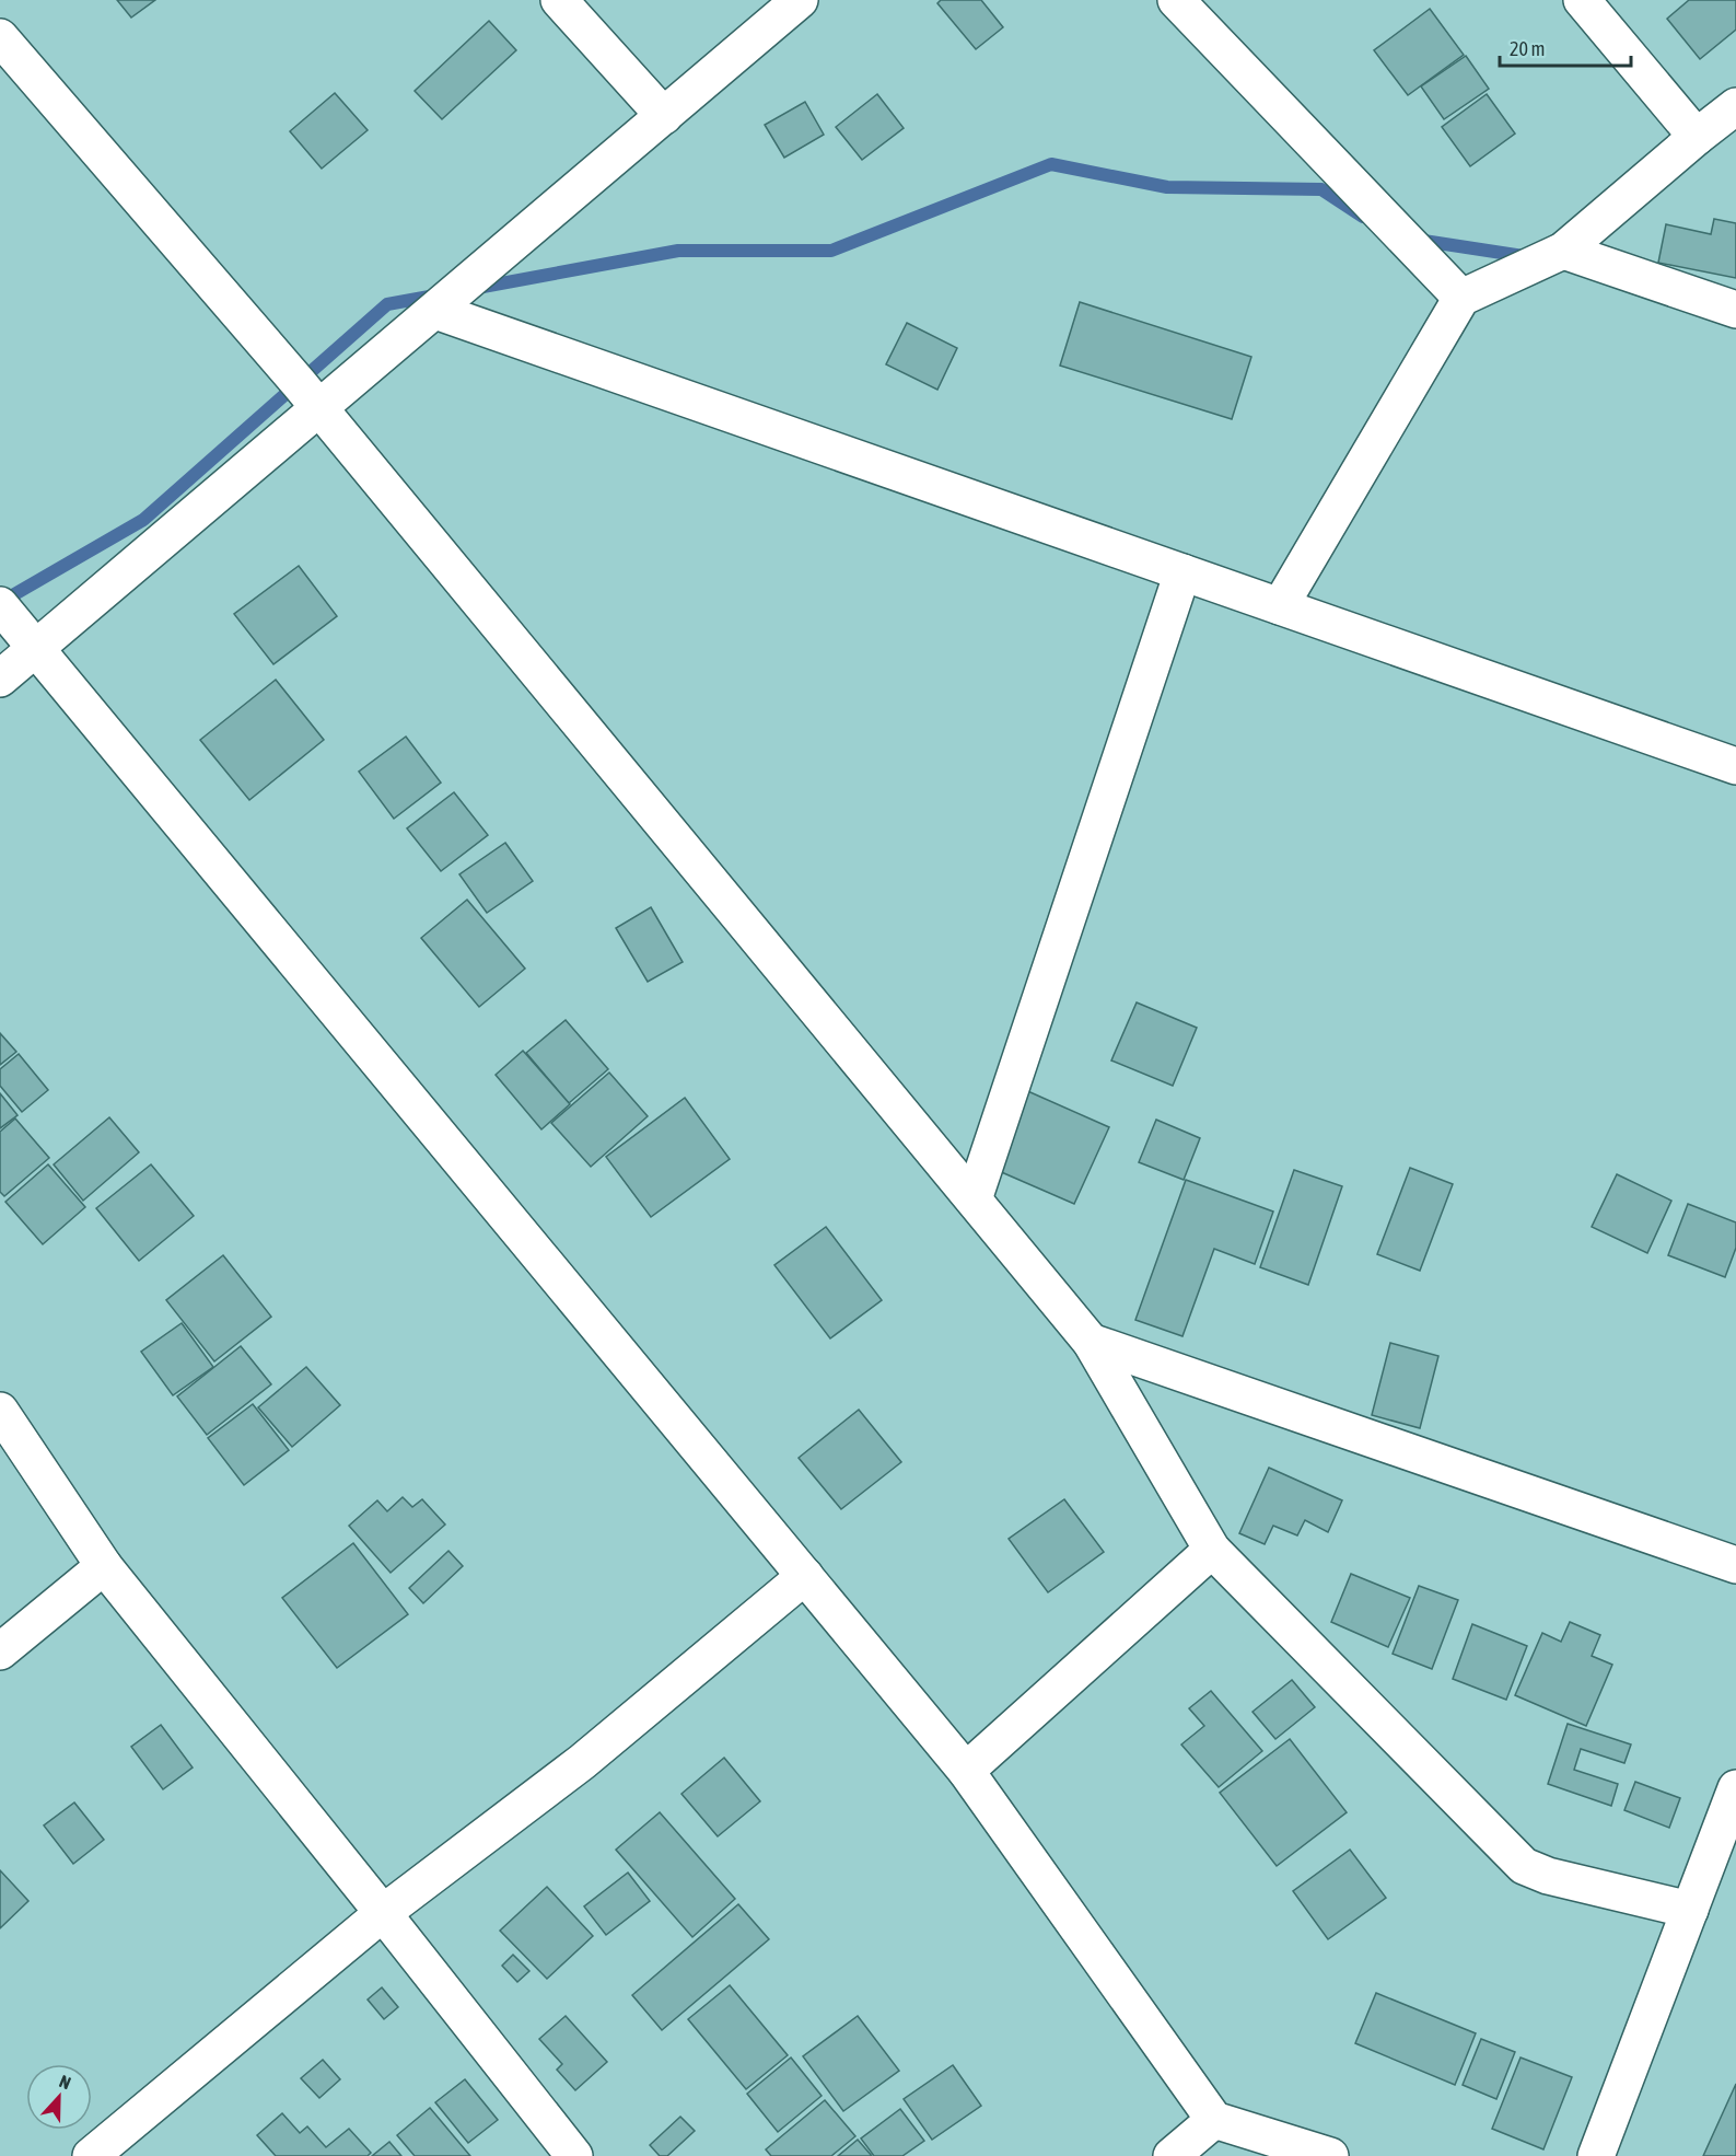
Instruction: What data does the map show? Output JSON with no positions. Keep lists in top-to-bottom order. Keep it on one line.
{"scale_bar":"20 m","north":"top"}
